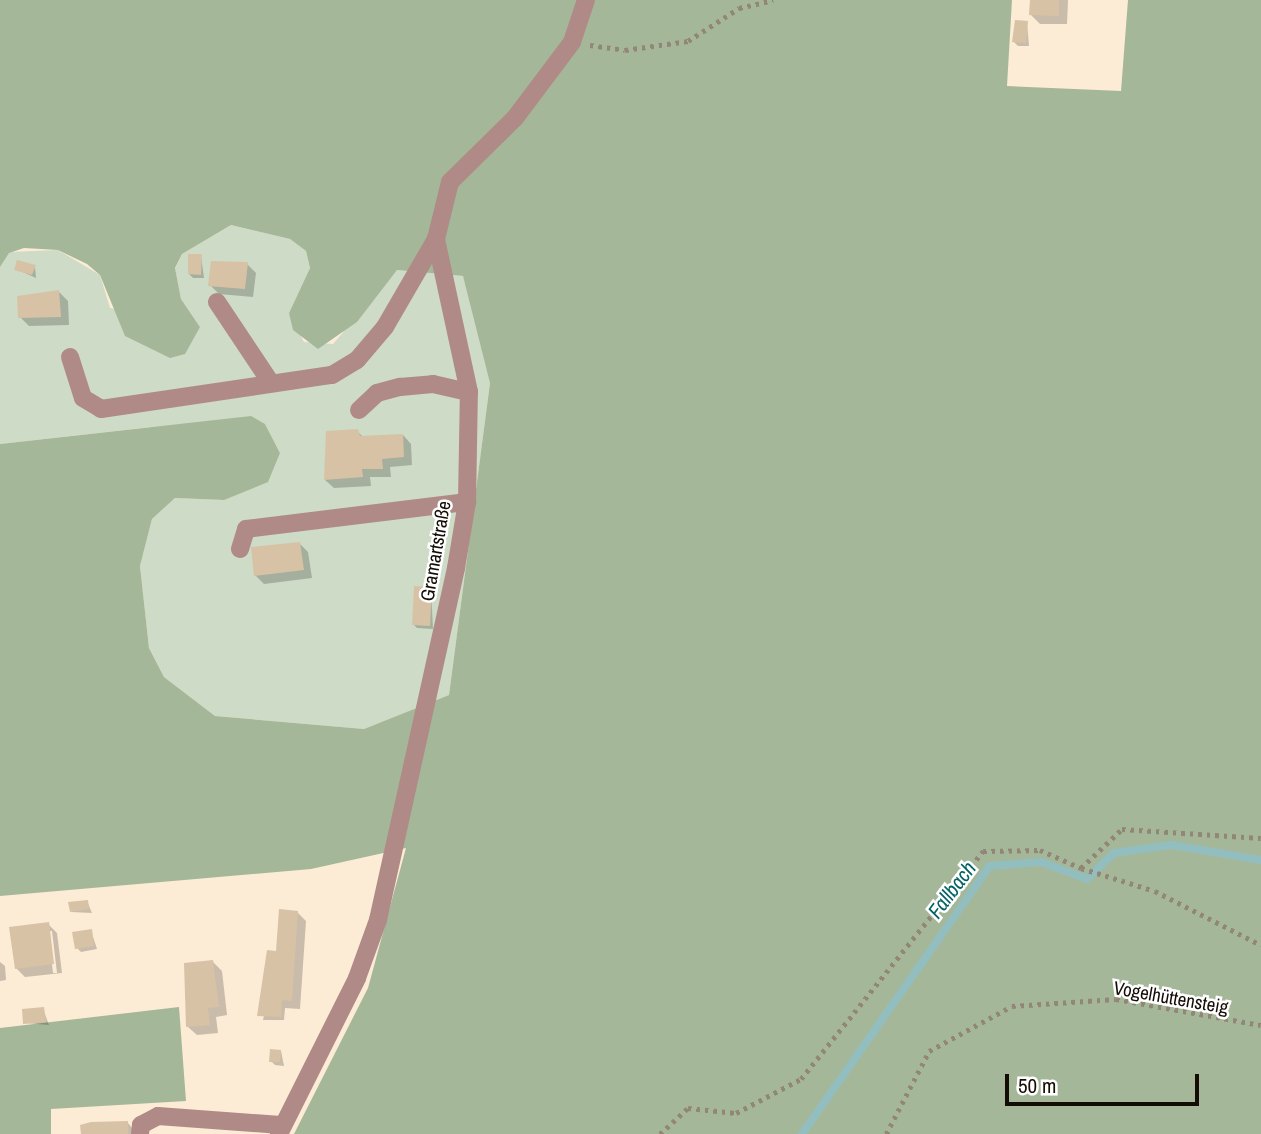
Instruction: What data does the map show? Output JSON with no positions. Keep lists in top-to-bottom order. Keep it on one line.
{"streets":{"street":["Gramartstraße"],"path":["Vogelhüttensteig"]},"water":["Fallbach"],"scale_bar":"50 m"}
